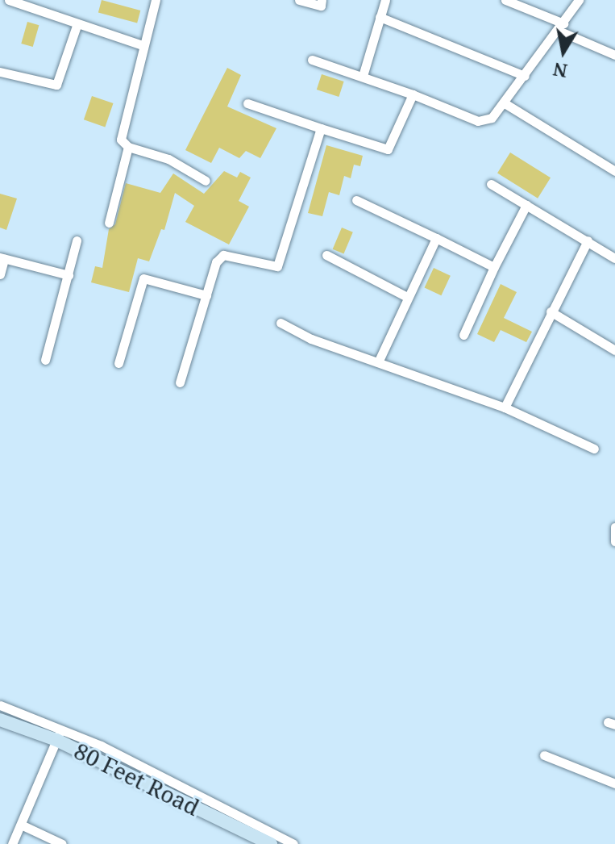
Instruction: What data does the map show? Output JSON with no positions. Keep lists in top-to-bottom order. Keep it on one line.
{"streets":{"street":["80 Feet Road"]},"north":"bottom"}
